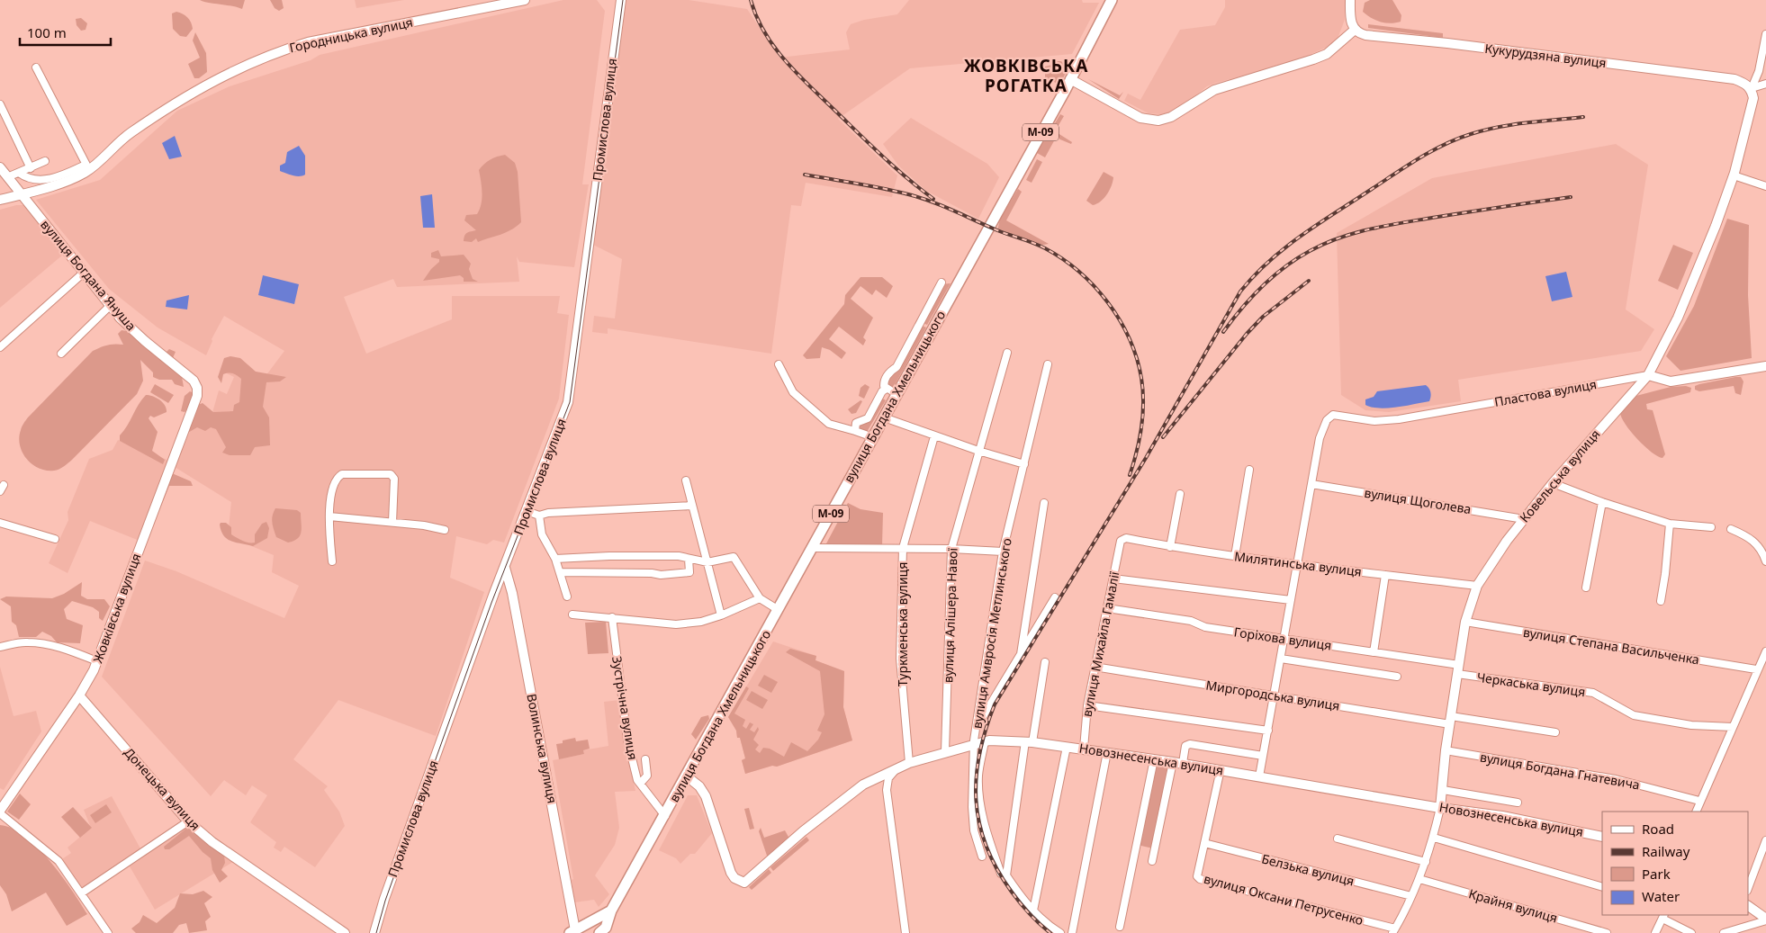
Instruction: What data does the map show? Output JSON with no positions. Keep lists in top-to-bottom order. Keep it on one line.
{"streets":{"main road":["М-09","вулиця Богдана Хмельницького"],"street":["Городницька вулиця","Кукурудзяна вулиця","Промислова вулиця","вулиця Богдана Януша","Пластова вулиця","Ковельська вулиця","вулиця Щоголева","Милятинська вулиця","Жовківська вулиця","вулиця Алішера Навої","Туркменська вулиця","вулиця Амвросія Метлинського","Горіхова вулиця","вулиця Михайла Гамалії","вулиця Степана Васильченка","Черкаська вулиця","Миргородська вулиця","Зустрічна вулиця","Волинська вулиця","Новознесенська вулиця","вулиця Богдана Гнатевича","Донецька вулиця","Белзька вулиця","вулиця Оксани Петрусенко","Крайня вулиця"]},"crossings":[["Городницька вулиця","вулиця Богдана Януша"],["Кукурудзяна вулиця","Ковельська вулиця"],["Промислова вулиця","Волинська вулиця"],["вулиця Богдана Януша","Жовківська вулиця"],["Пластова вулиця","Ковельська вулиця"],["Пластова вулиця","вулиця Щоголева"],["вулиця Богдана Хмельницького","Зустрічна вулиця"],["вулиця Богдана Хмельницького","Новознесенська вулиця"],["Ковельська вулиця","вулиця Щоголева"],["Ковельська вулиця","Милятинська вулиця"],["Ковельська вулиця","Горіхова вулиця"],["Ковельська вулиця","вулиця Степана Васильченка"],["Ковельська вулиця","Черкаська вулиця"],["Ковельська вулиця","Миргородська вулиця"],["Ковельська вулиця","Новознесенська вулиця"],["Ковельська вулиця","вулиця Богдана Гнатевича"],["Ковельська вулиця","Белзька вулиця"],["Ковельська вулиця","вулиця Оксани Петрусенко"],["Ковельська вулиця","Крайня вулиця"],["Милятинська вулиця","вулиця Михайла Гамалії"],["Жовківська вулиця","Донецька вулиця"],["вулиця Алішера Навої","Новознесенська вулиця"],["Туркменська вулиця","Новознесенська вулиця"],["вулиця Амвросія Метлинського","Новознесенська вулиця"],["Горіхова вулиця","вулиця Михайла Гамалії"],["Горіхова вулиця","Черкаська вулиця"],["вулиця Михайла Гамалії","Миргородська вулиця"],["вулиця Михайла Гамалії","Новознесенська вулиця"],["Белзька вулиця","вулиця Оксани Петрусенко"]],"districts":["ЖОВКІВСЬКА РОГАТКА"],"legend":["Road","Railway","Park","Water"],"scale_bar":"100 m"}
